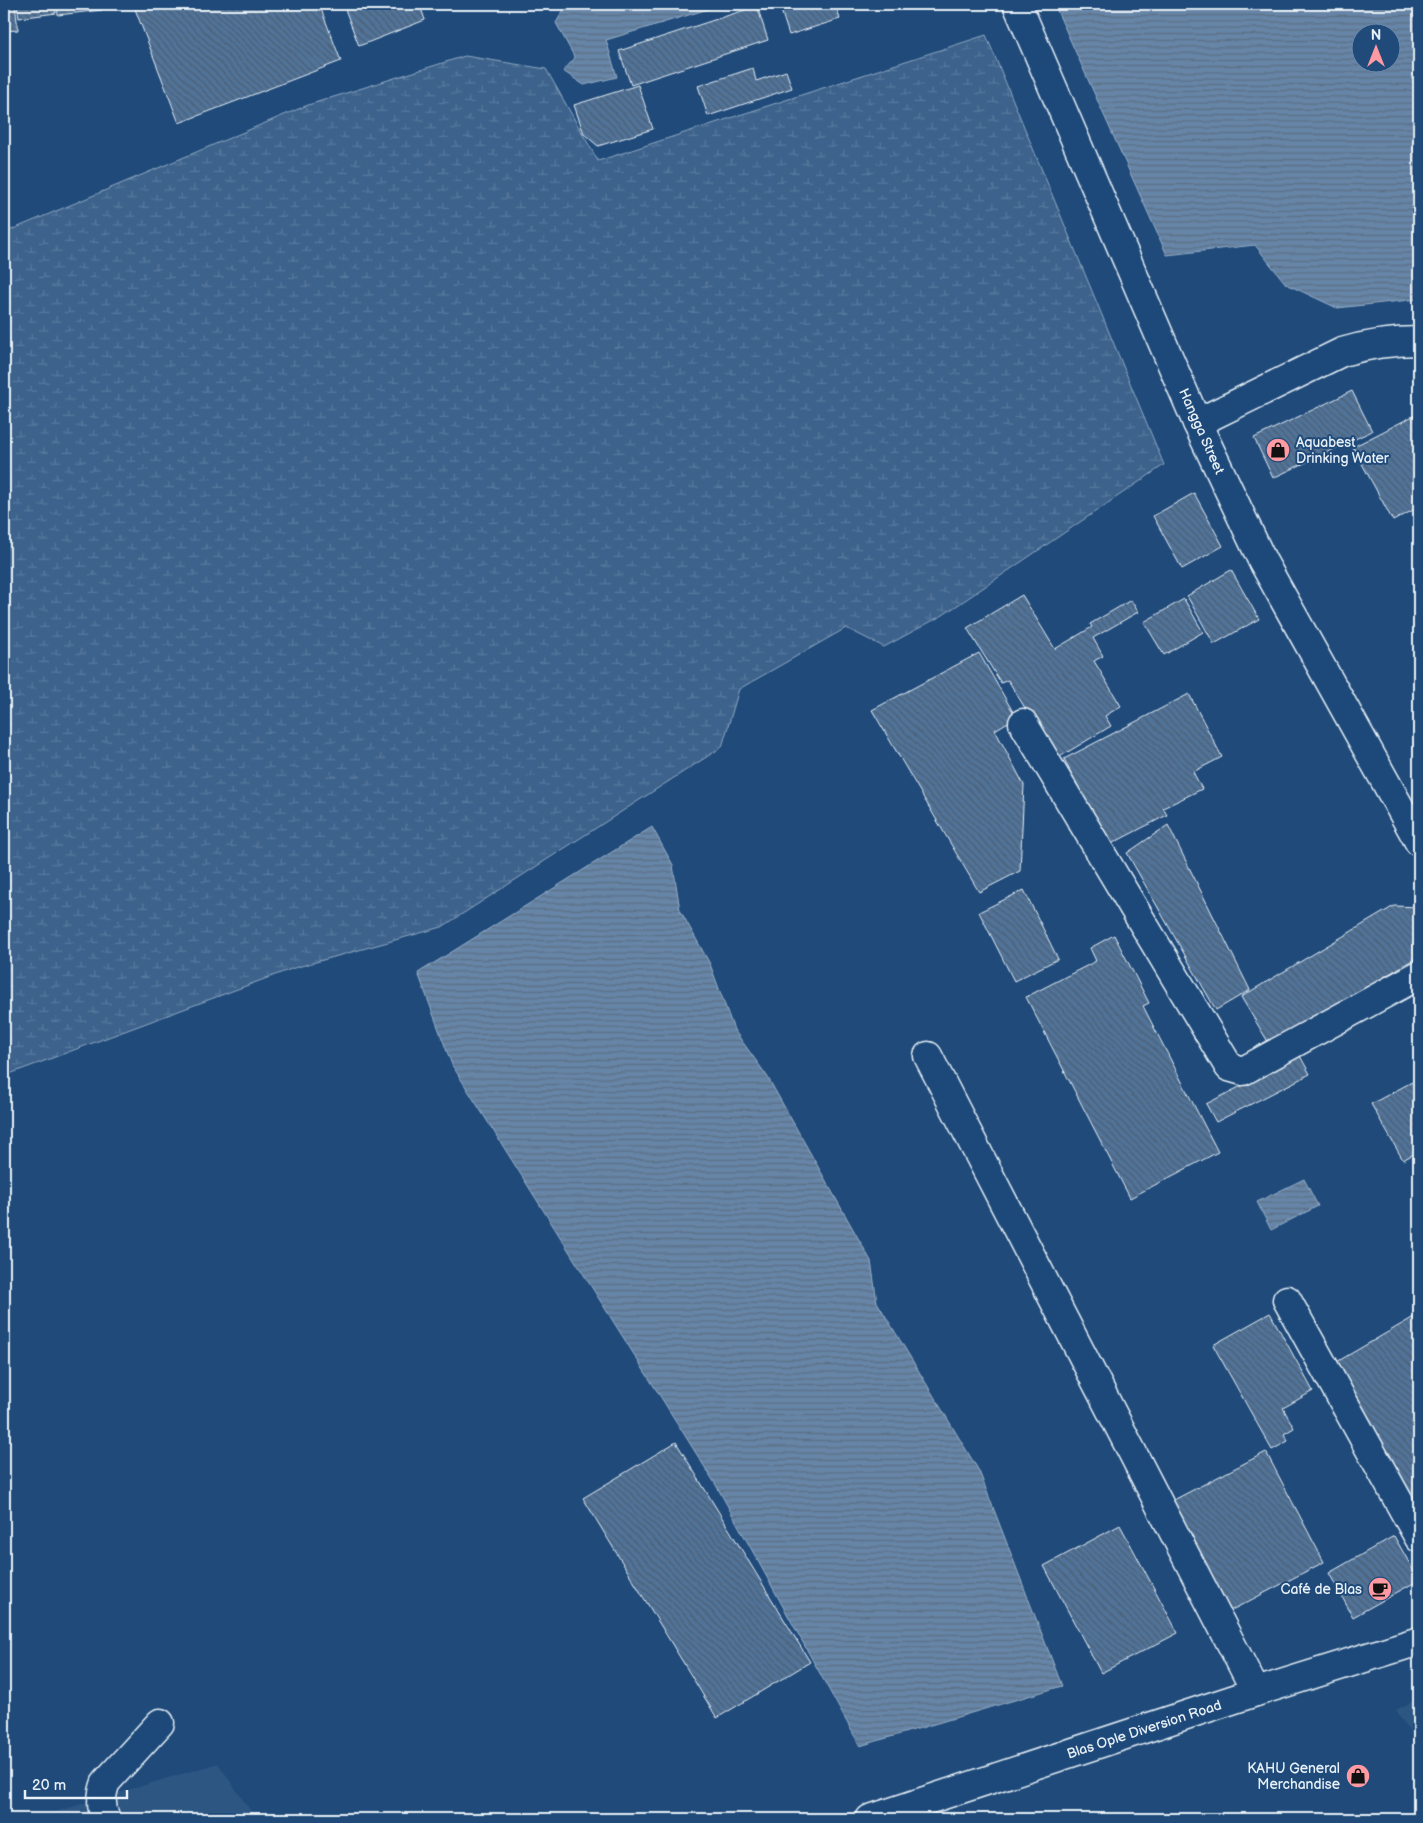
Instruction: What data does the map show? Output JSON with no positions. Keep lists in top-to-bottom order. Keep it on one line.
{"streets":{"street":["Hangga Street","Blas Ople Diversion Road"]},"places":{"shop":["Aquabest Drinking Water","KAHU General Merchandise"],"cafe":["Café de Blas"]},"scale_bar":"20 m","north":"top"}
